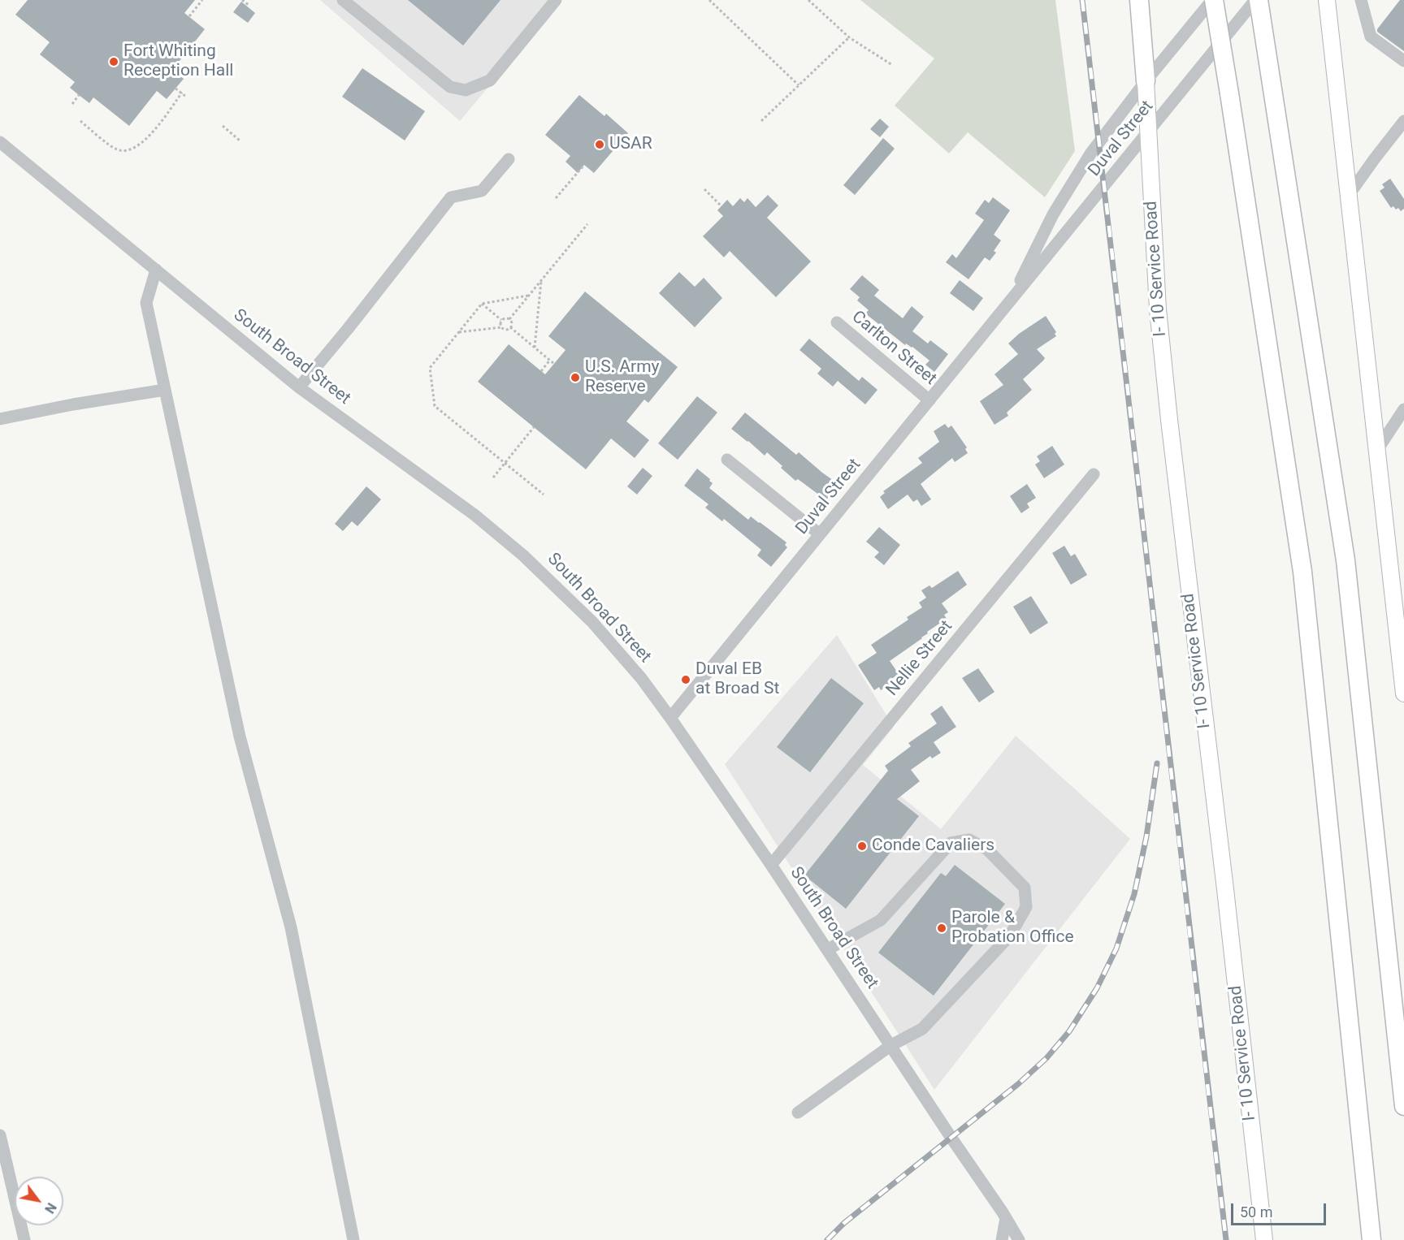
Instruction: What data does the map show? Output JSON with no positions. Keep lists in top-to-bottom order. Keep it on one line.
{"streets":{"main road":["I- 10 Service Road"],"street":["Duval Street","Carlton Street","South Broad Street","Nellie Street"]},"crossings":[["Duval Street","I- 10 Service Road"],["Duval Street","Carlton Street"],["Duval Street","South Broad Street"],["South Broad Street","Nellie Street"]],"places":["Fort Whiting Reception Hall","USAR","U.S. Army Reserve","Duval EB at Broad St","Conde Cavaliers","Parole & Probation Office"],"scale_bar":"50 m","north":"bottom right"}
